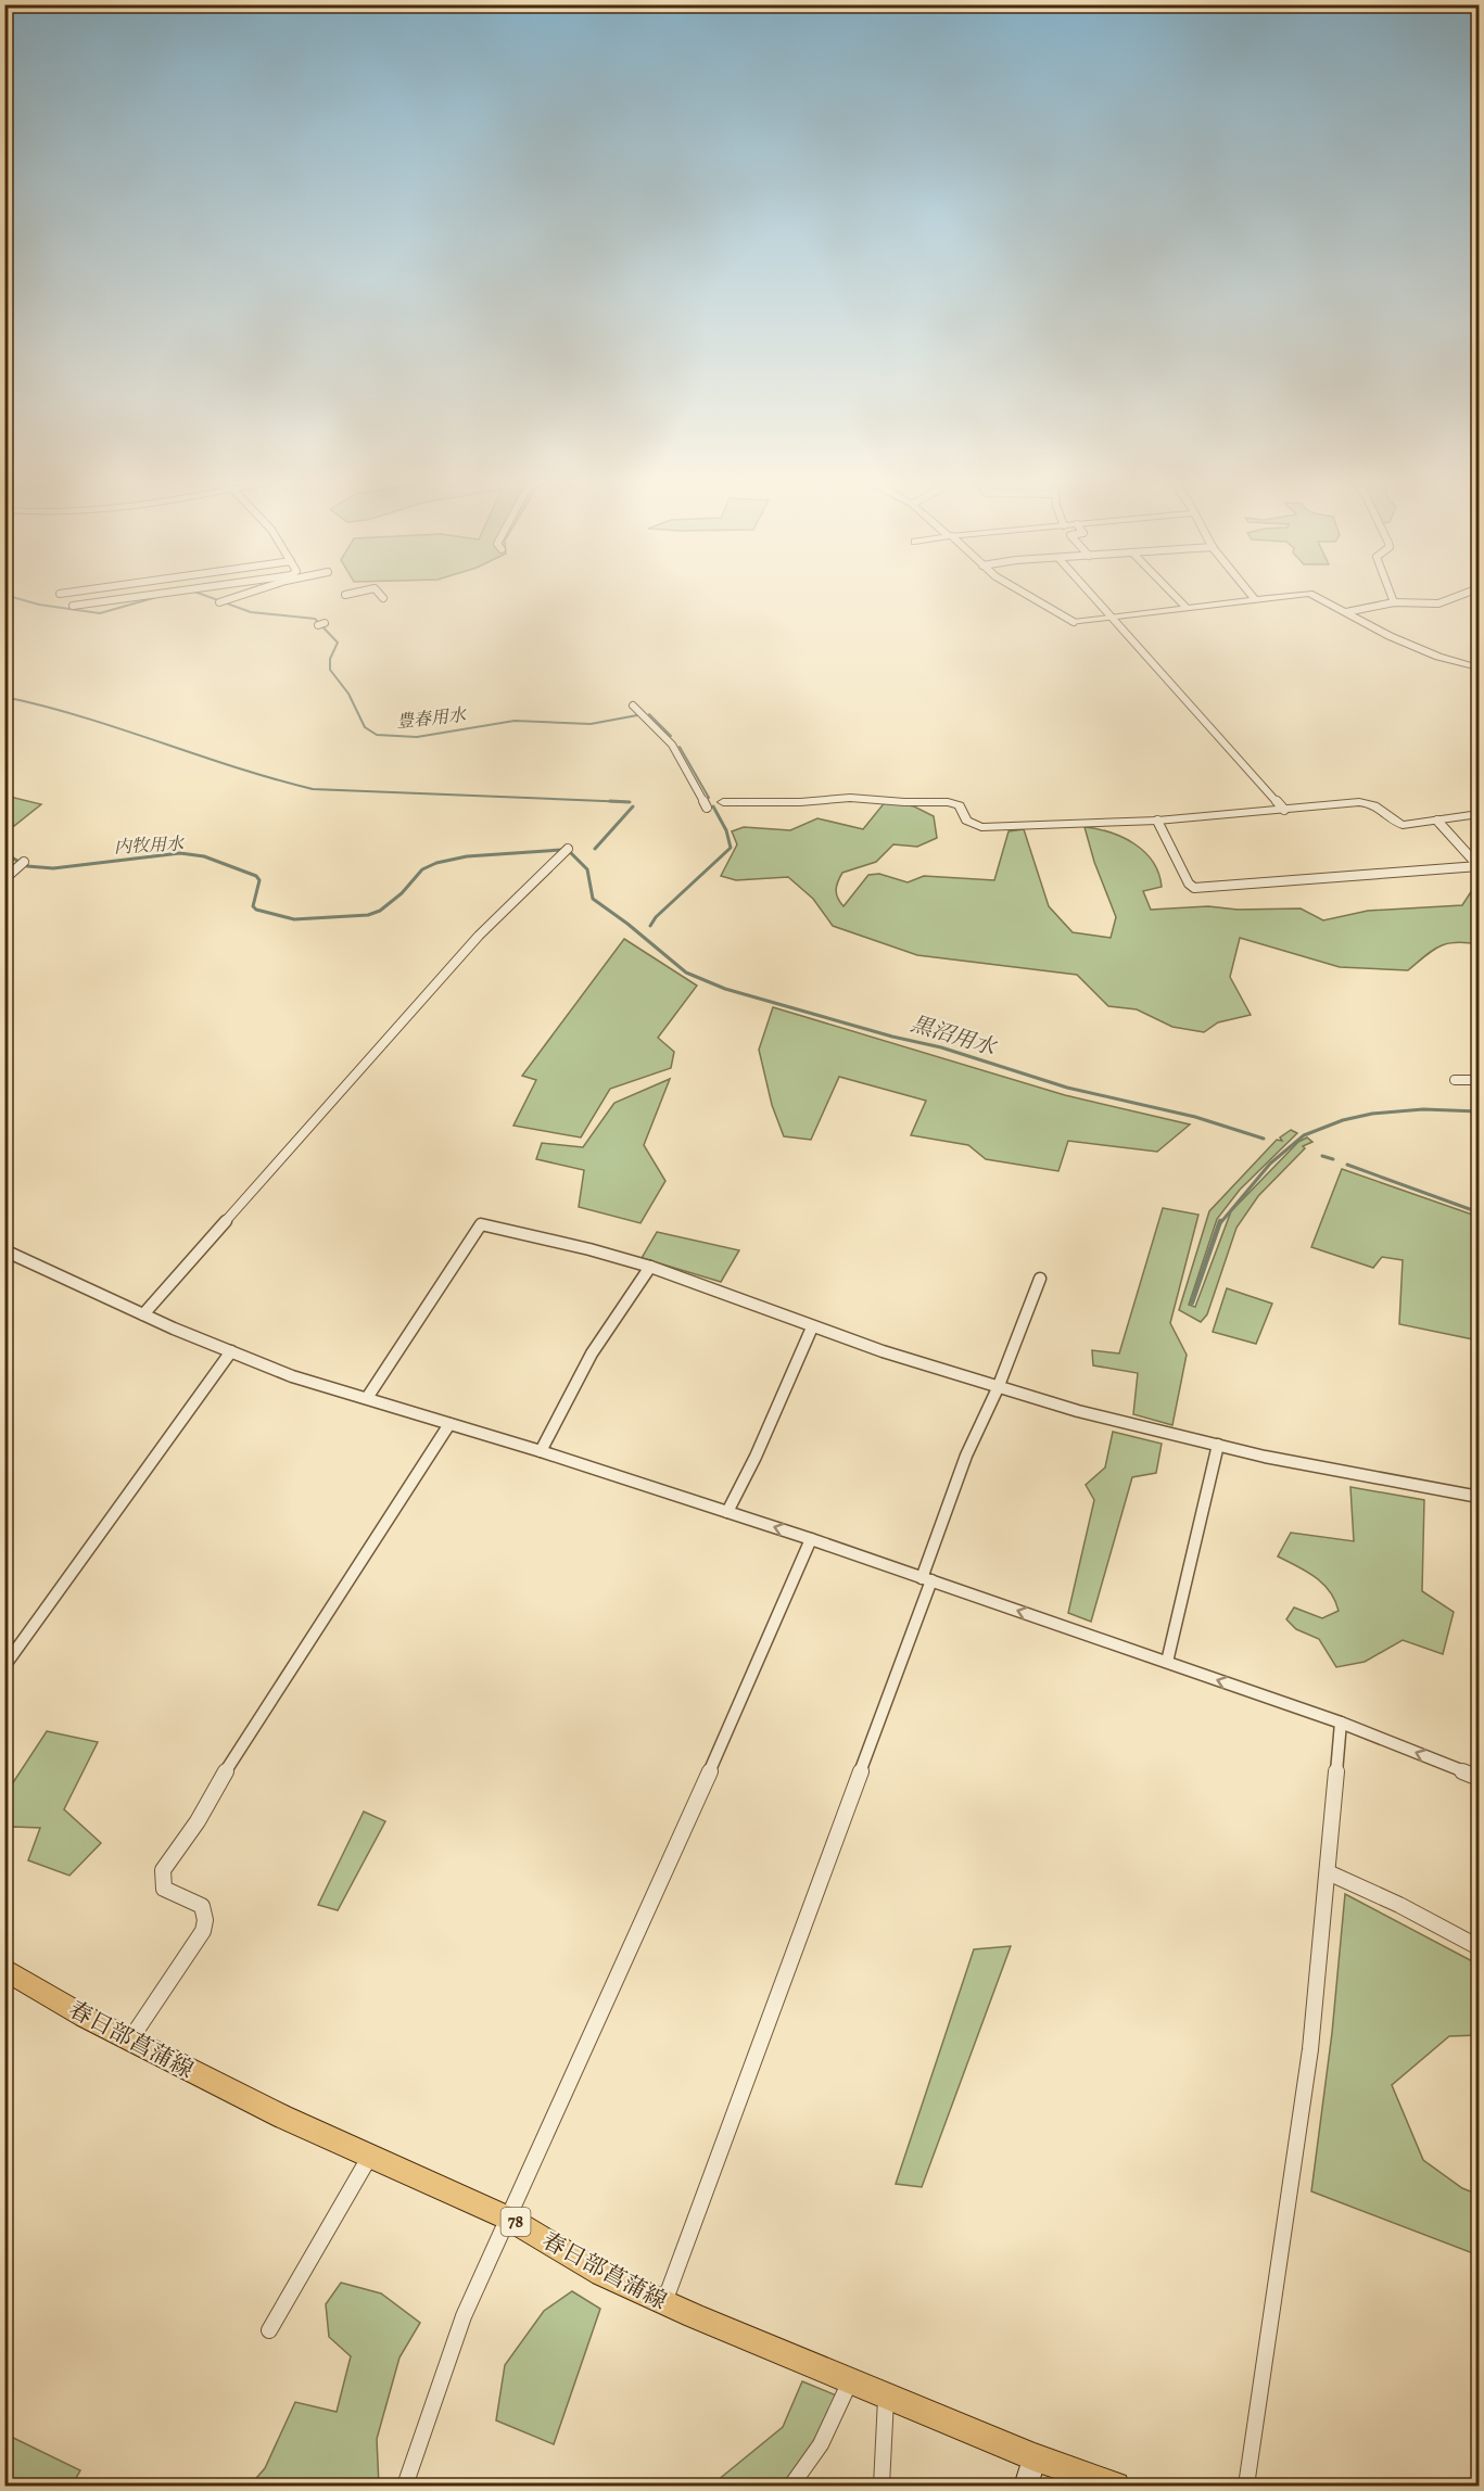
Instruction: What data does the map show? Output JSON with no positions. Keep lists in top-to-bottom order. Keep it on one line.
{"streets":{"main road":["春日部菖蒲線","78"]},"water":["豊春用水","内牧用水","黒沼用水"]}
